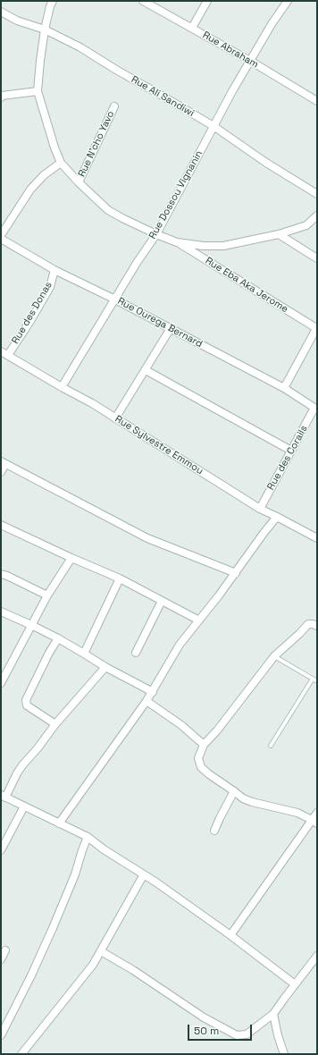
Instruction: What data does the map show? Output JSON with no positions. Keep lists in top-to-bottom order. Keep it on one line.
{"streets":{"street":["Rue Abraham","Rue Ali Sandiwi","Rue N'cho Yavo","Rue Dossou Vignanin","Rue Eba Aka Jerome","Rue des Donas","Rue Ourega Bernard","Rue Sylvestre Emmou","Rue des Corails"]},"crossings":[["Rue Abraham","Rue Dossou Vignanin"],["Rue Ali Sandiwi","Rue Dossou Vignanin"],["Rue Dossou Vignanin","Rue Ourega Bernard"],["Rue Dossou Vignanin","Rue Sylvestre Emmou"],["Rue des Donas","Rue Ourega Bernard"],["Rue des Donas","Rue Sylvestre Emmou"],["Rue Ourega Bernard","Rue des Corails"],["Rue Sylvestre Emmou","Rue des Corails"]],"scale_bar":"50 m"}
